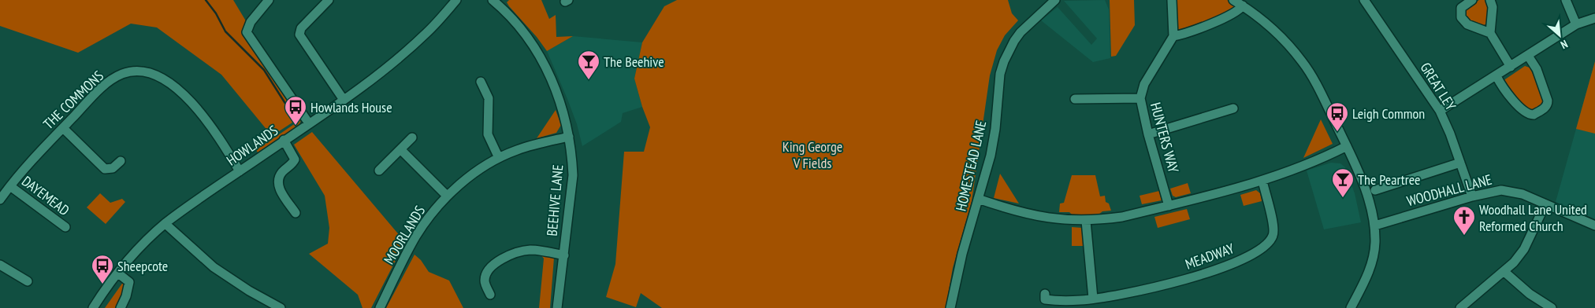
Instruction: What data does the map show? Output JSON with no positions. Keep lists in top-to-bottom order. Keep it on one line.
{"streets":{"street":["GREAT LEY","THE COMMONS","HUNTERS WAY","HOWLANDS","HOMESTEAD LANE","WOODHALL LANE","DAYEMEAD","BEEHIVE LANE","MOORLANDS","MEADWAY"]},"crossings":[["GREAT LEY","WOODHALL LANE"],["THE COMMONS","HOWLANDS"],["THE COMMONS","DAYEMEAD"],["BEEHIVE LANE","MOORLANDS"]],"parks":["King George V Fields"],"places":{"bar":["The Beehive","The Peartree"],"bus stop":["Howlands House","Leigh Common","Sheepcote"],"church":["Woodhall Lane United Reformed Church"]},"north":"bottom right"}
